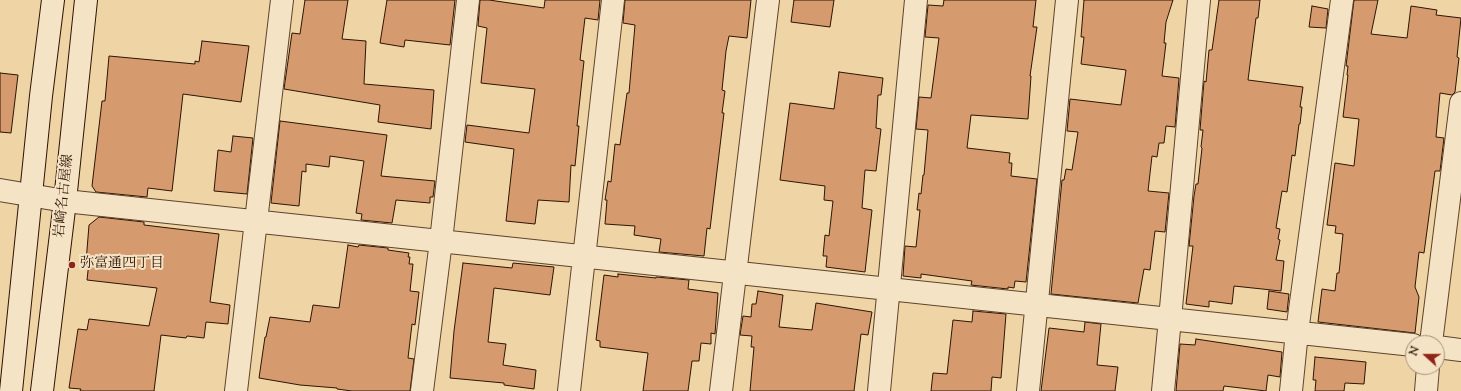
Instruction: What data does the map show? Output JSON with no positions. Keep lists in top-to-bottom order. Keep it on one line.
{"streets":{"street":["岩崎名古屋線"]},"places":["弥富通四丁目"],"north":"left"}
